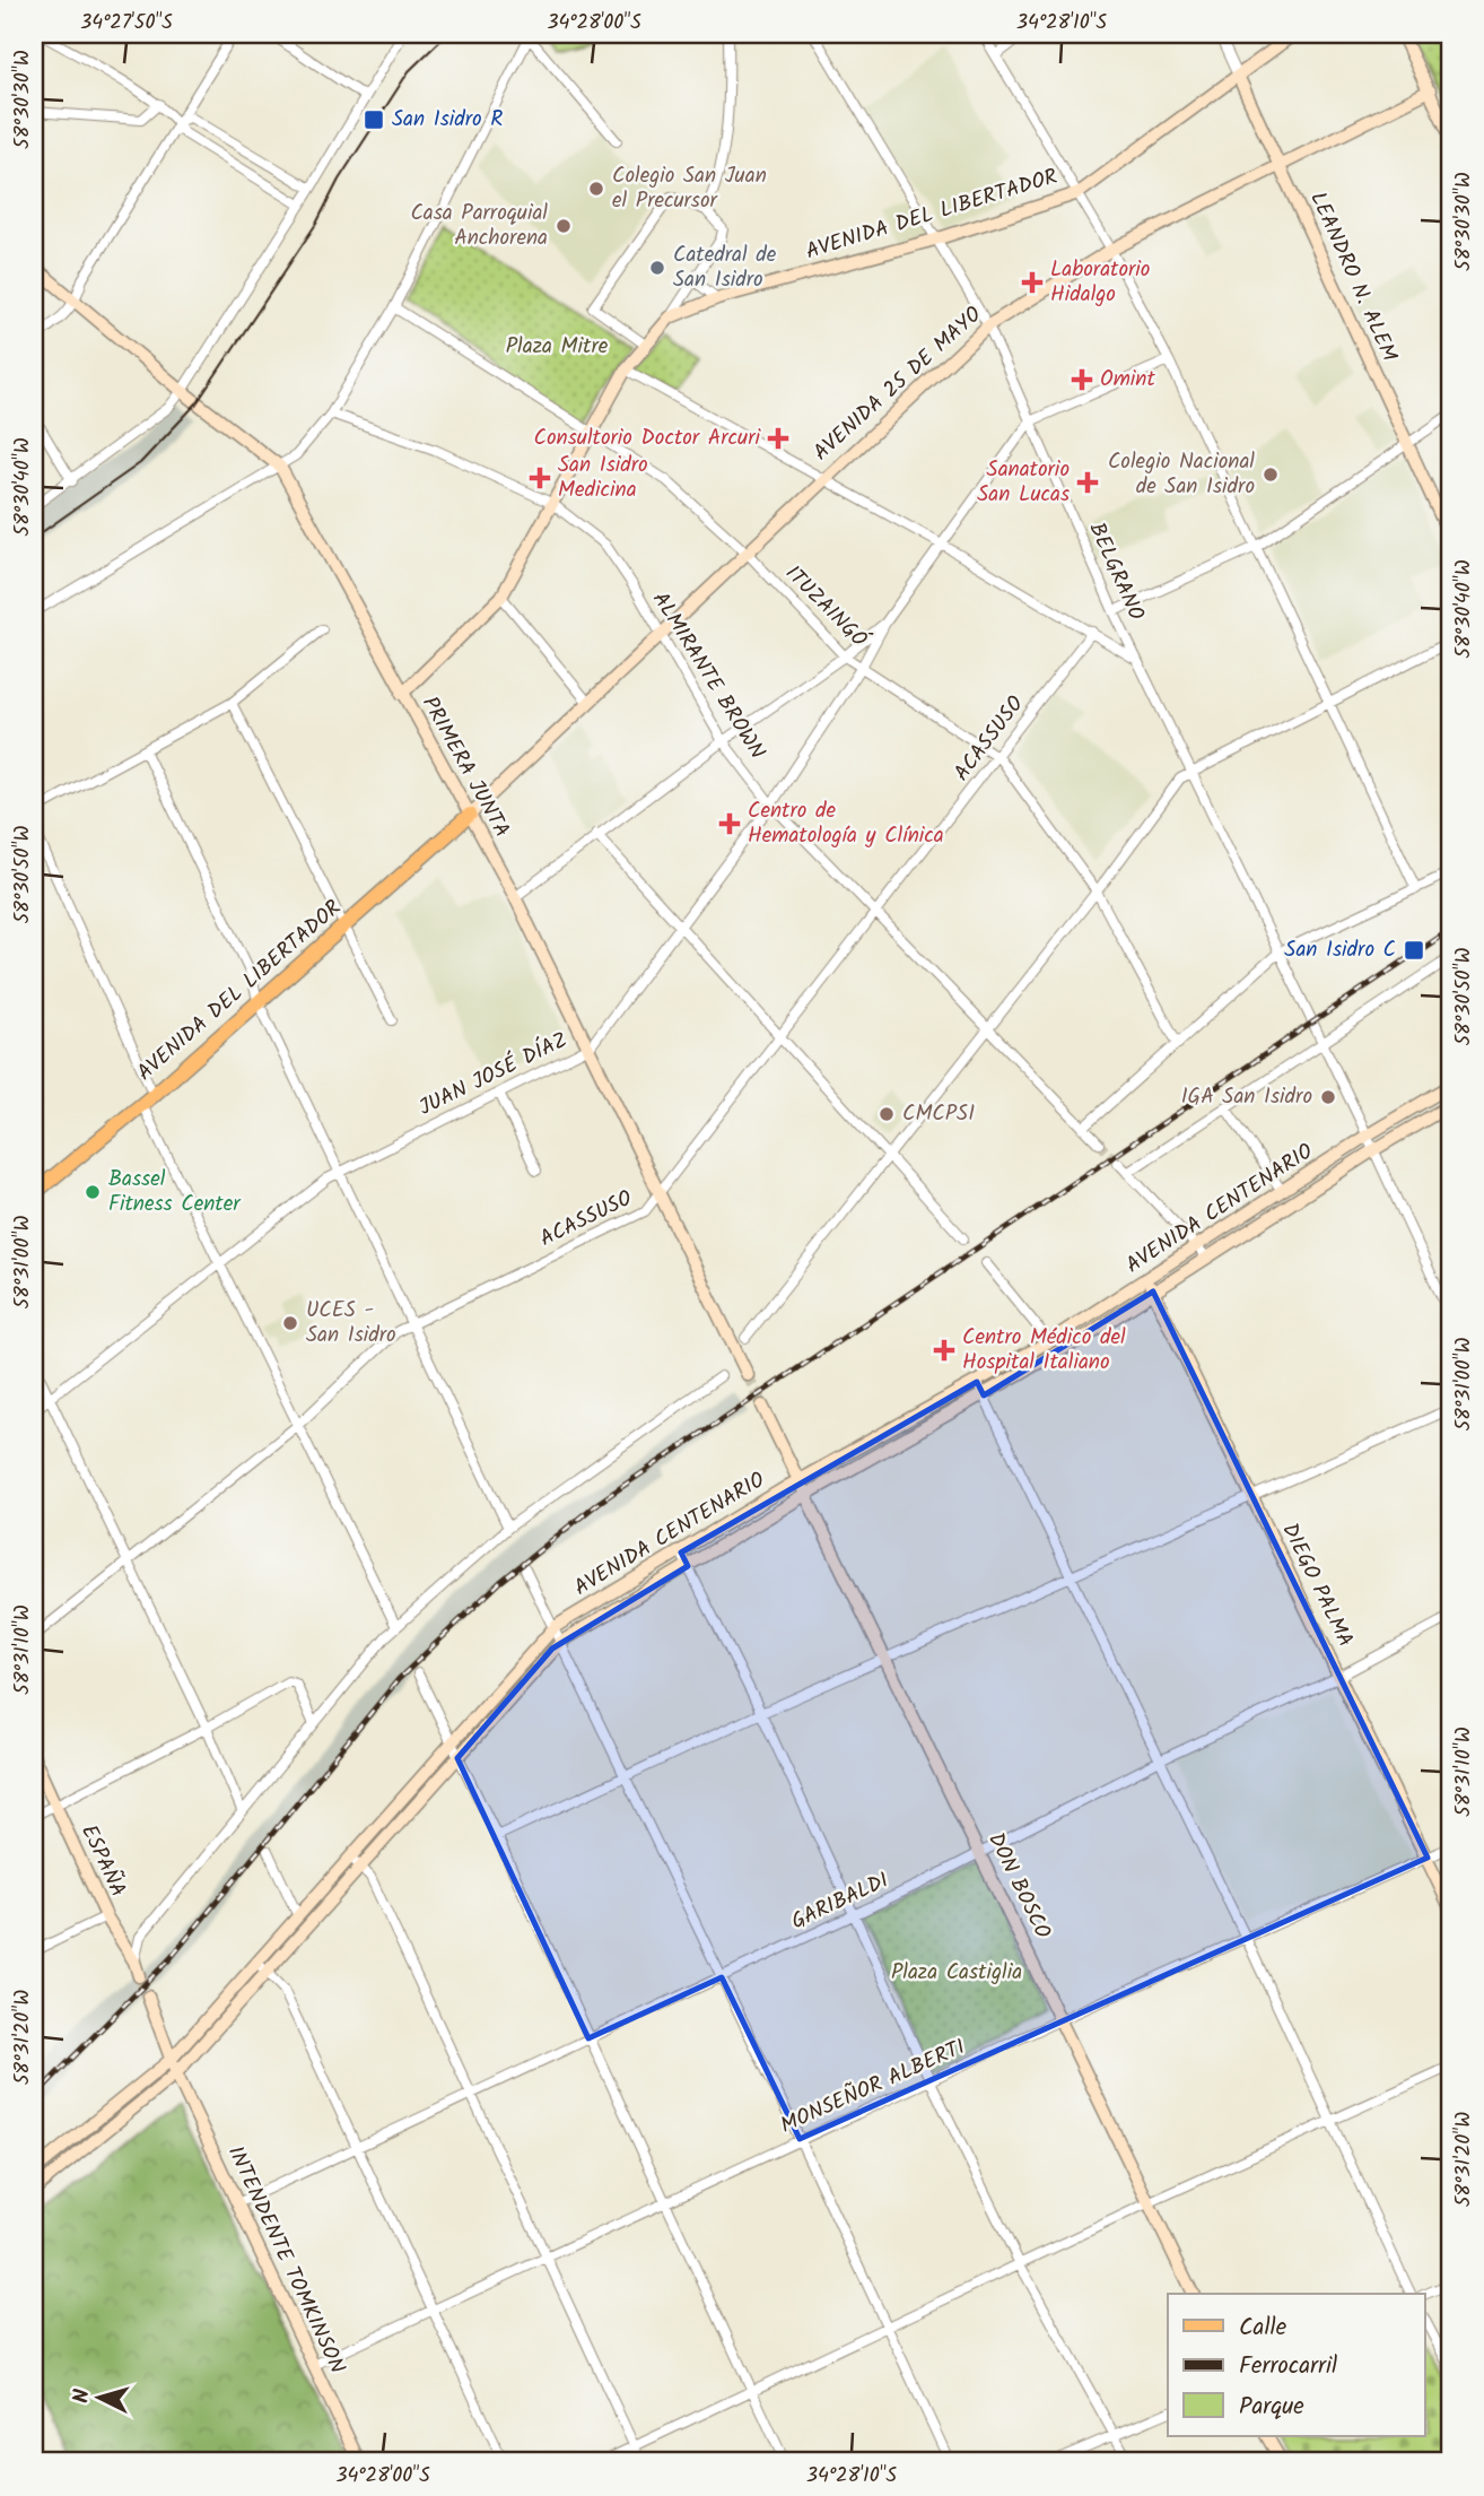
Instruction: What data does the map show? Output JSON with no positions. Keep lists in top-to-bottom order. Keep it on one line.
{"streets":{"main road":["AVENIDA DEL LIBERTADOR","LEANDRO N. ALEM","AVENIDA 25 DE MAYO","PRIMERA JUNTA","AVENIDA CENTENARIO","DIEGO PALMA","ESPAÑA","DON BOSCO","INTENDENTE TOMKINSON"],"street":["BELGRANO","ITUZAINGÓ","ALMIRANTE BROWN","ACASSUSO","JUAN JOSÉ DÍAZ","GARIBALDI","MONSEÑOR ALBERTI"]},"crossings":[["AVENIDA DEL LIBERTADOR","LEANDRO N. ALEM"],["AVENIDA DEL LIBERTADOR","AVENIDA 25 DE MAYO"],["AVENIDA DEL LIBERTADOR","BELGRANO"],["AVENIDA DEL LIBERTADOR","ITUZAINGÓ"],["AVENIDA DEL LIBERTADOR","ALMIRANTE BROWN"],["AVENIDA DEL LIBERTADOR","PRIMERA JUNTA"],["LEANDRO N. ALEM","AVENIDA 25 DE MAYO"],["AVENIDA 25 DE MAYO","BELGRANO"],["AVENIDA 25 DE MAYO","ITUZAINGÓ"],["AVENIDA 25 DE MAYO","ALMIRANTE BROWN"],["AVENIDA 25 DE MAYO","PRIMERA JUNTA"],["BELGRANO","AVENIDA CENTENARIO"],["ITUZAINGÓ","ACASSUSO"],["ITUZAINGÓ","JUAN JOSÉ DÍAZ"],["ALMIRANTE BROWN","ACASSUSO"],["ALMIRANTE BROWN","JUAN JOSÉ DÍAZ"],["ACASSUSO","PRIMERA JUNTA"],["PRIMERA JUNTA","JUAN JOSÉ DÍAZ"],["AVENIDA CENTENARIO","DIEGO PALMA"],["AVENIDA CENTENARIO","DON BOSCO"],["AVENIDA CENTENARIO","INTENDENTE TOMKINSON"],["DIEGO PALMA","GARIBALDI"],["DIEGO PALMA","MONSEÑOR ALBERTI"],["DON BOSCO","GARIBALDI"],["DON BOSCO","MONSEÑOR ALBERTI"],["GARIBALDI","INTENDENTE TOMKINSON"],["MONSEÑOR ALBERTI","INTENDENTE TOMKINSON"]],"parks":["Plaza Mitre","Plaza Castiglia"],"places":{"transit":["San Isidro R","San Isidro C"],"other":["Colegio San Juan el Precursor","Casa Parroquial Anchorena","Catedral de San Isidro","Colegio Nacional de San Isidro","IGA San Isidro","CMCPSI","Bassel Fitness Center","UCES - San Isidro"],"health":["Laboratorio Hidalgo","Omint","Consultorio Doctor Arcuri","San Isidro Medicina","Sanatorio San Lucas","Centro de Hematología y Clínica","Centro Médico del Hospital Italiano"]},"legend":["Calle","Ferrocarril","Parque"],"north":"left","coordinates":["34°27'50\"S","34°28'00\"S","34°28'10\"S","58°30'30\"W","58°30'40\"W","58°30'50\"W","58°31'00\"W","58°31'10\"W","58°31'20\"W"]}
